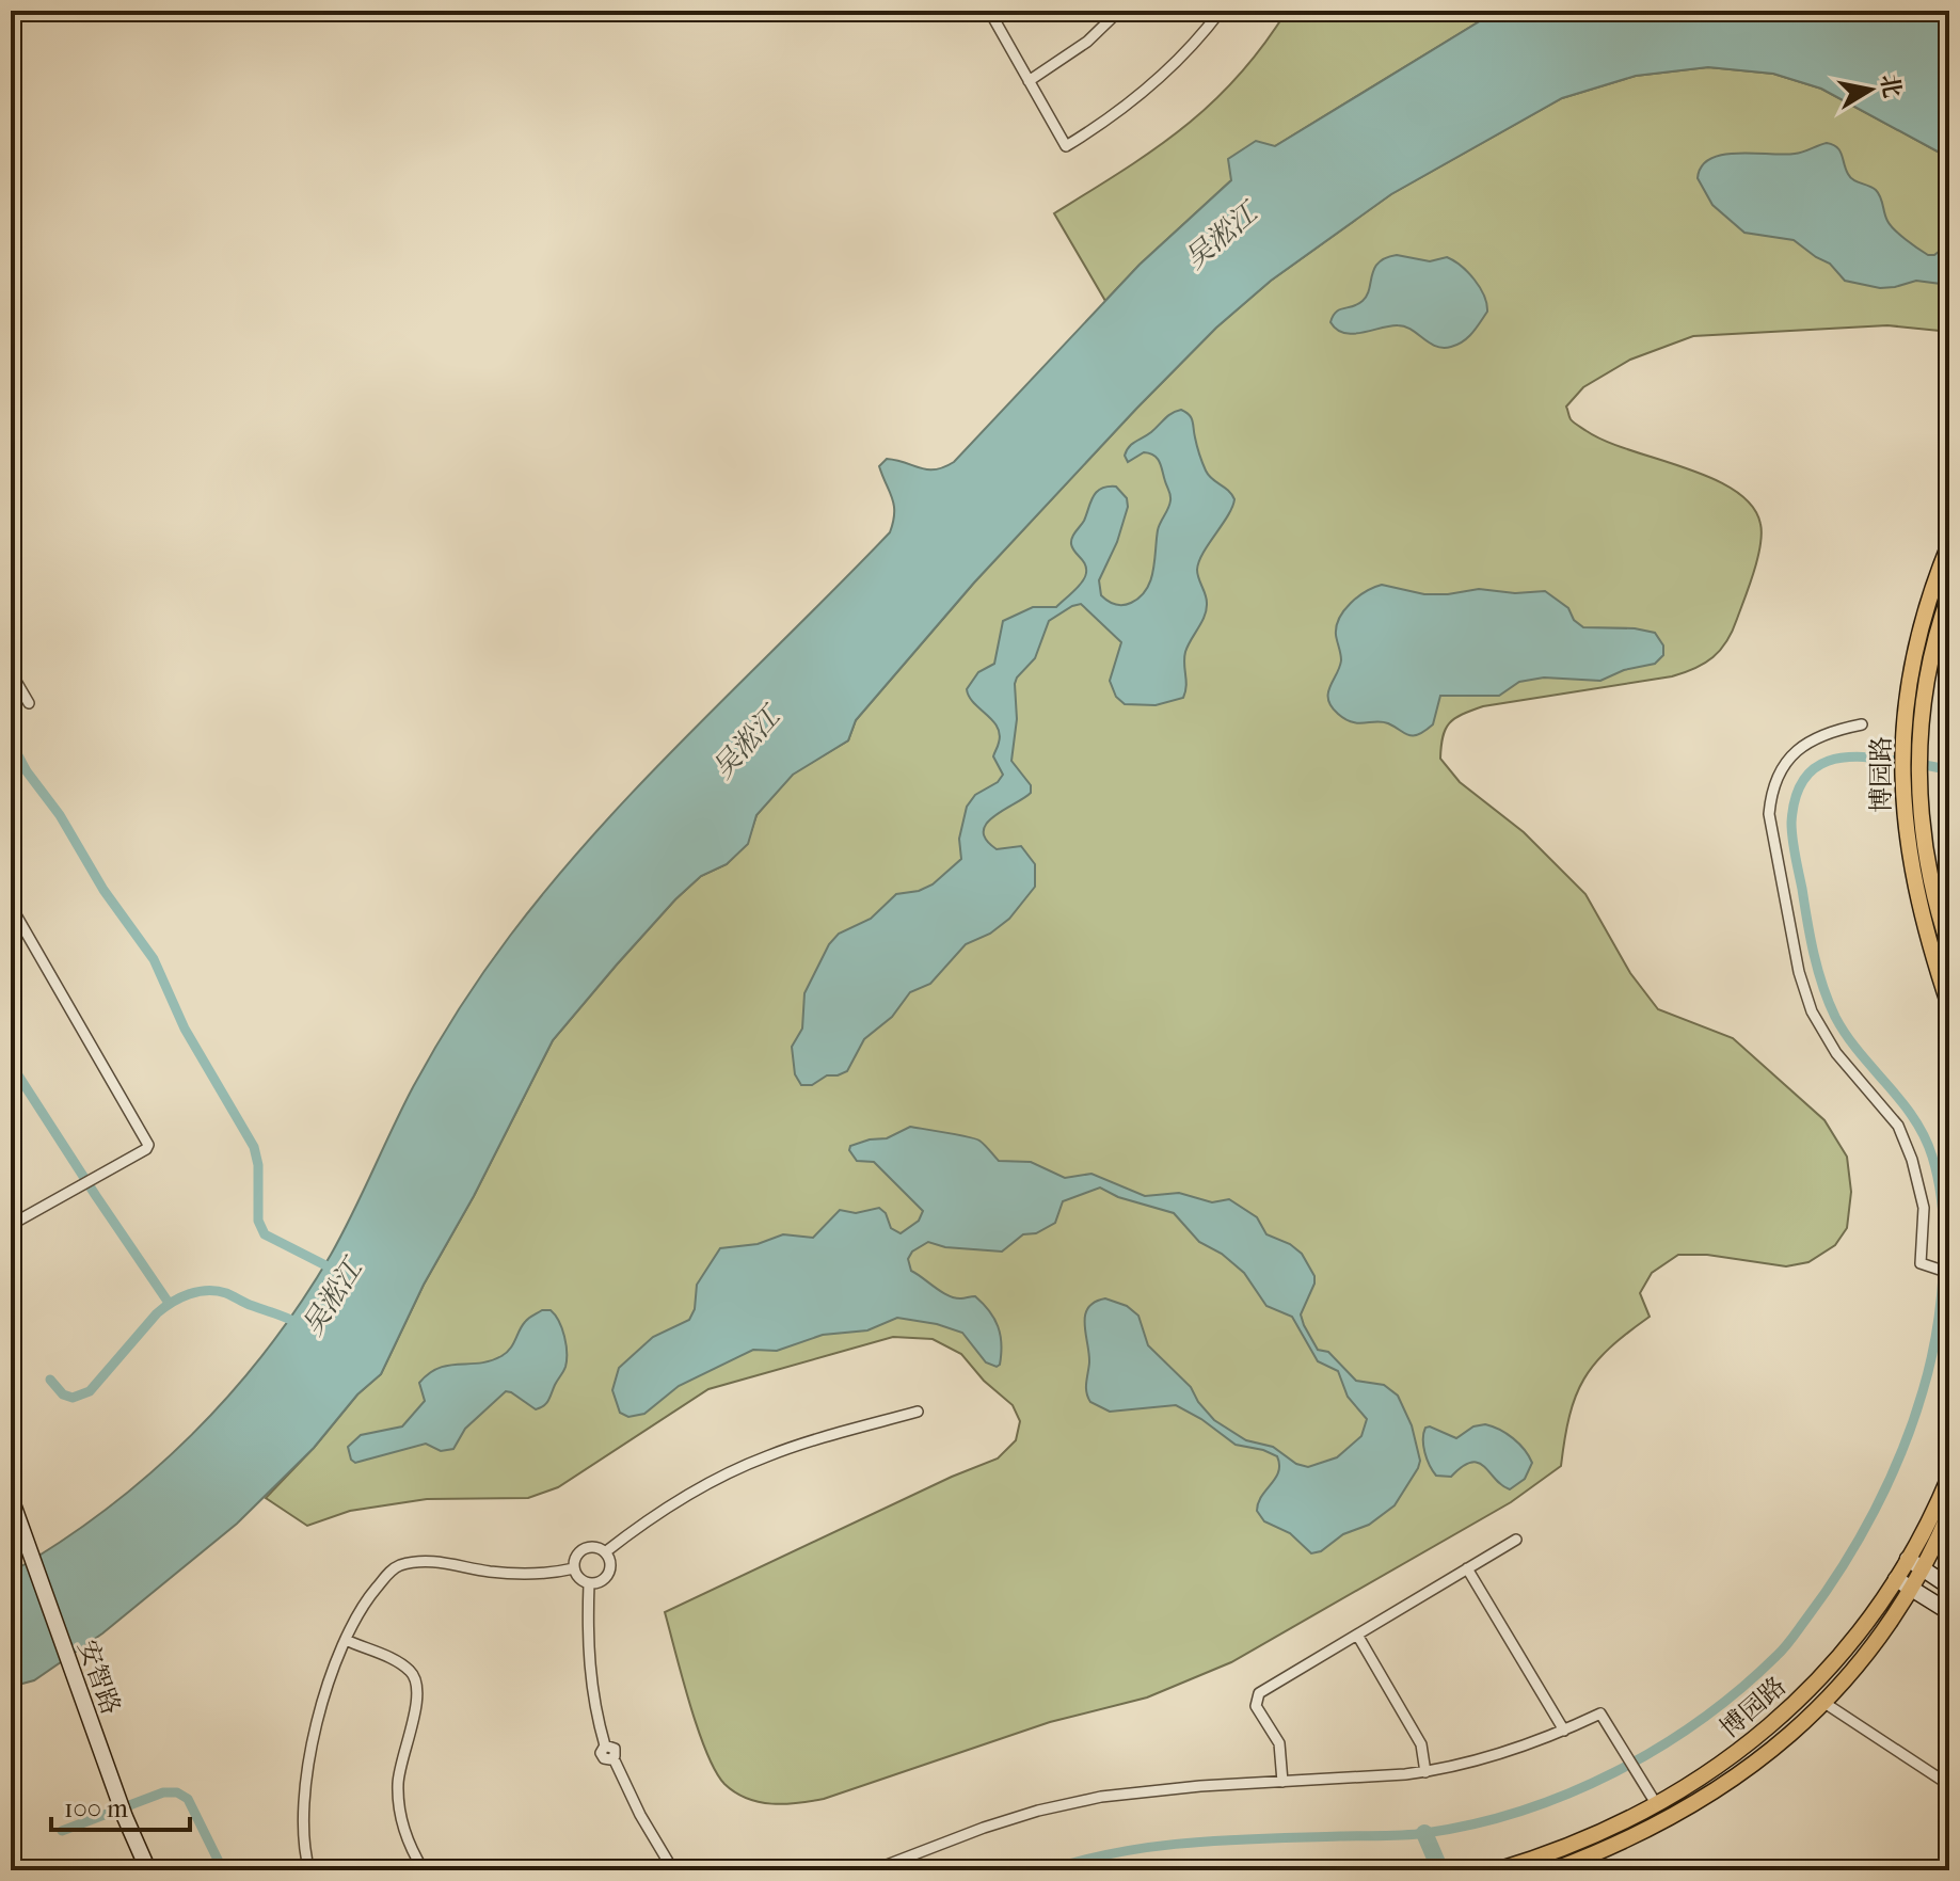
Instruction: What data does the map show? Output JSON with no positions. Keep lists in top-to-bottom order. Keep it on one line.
{"streets":{"main road":["博园路"],"street":["安智路"]},"water":["吴淞江"],"scale_bar":"100 m","north":"right"}
